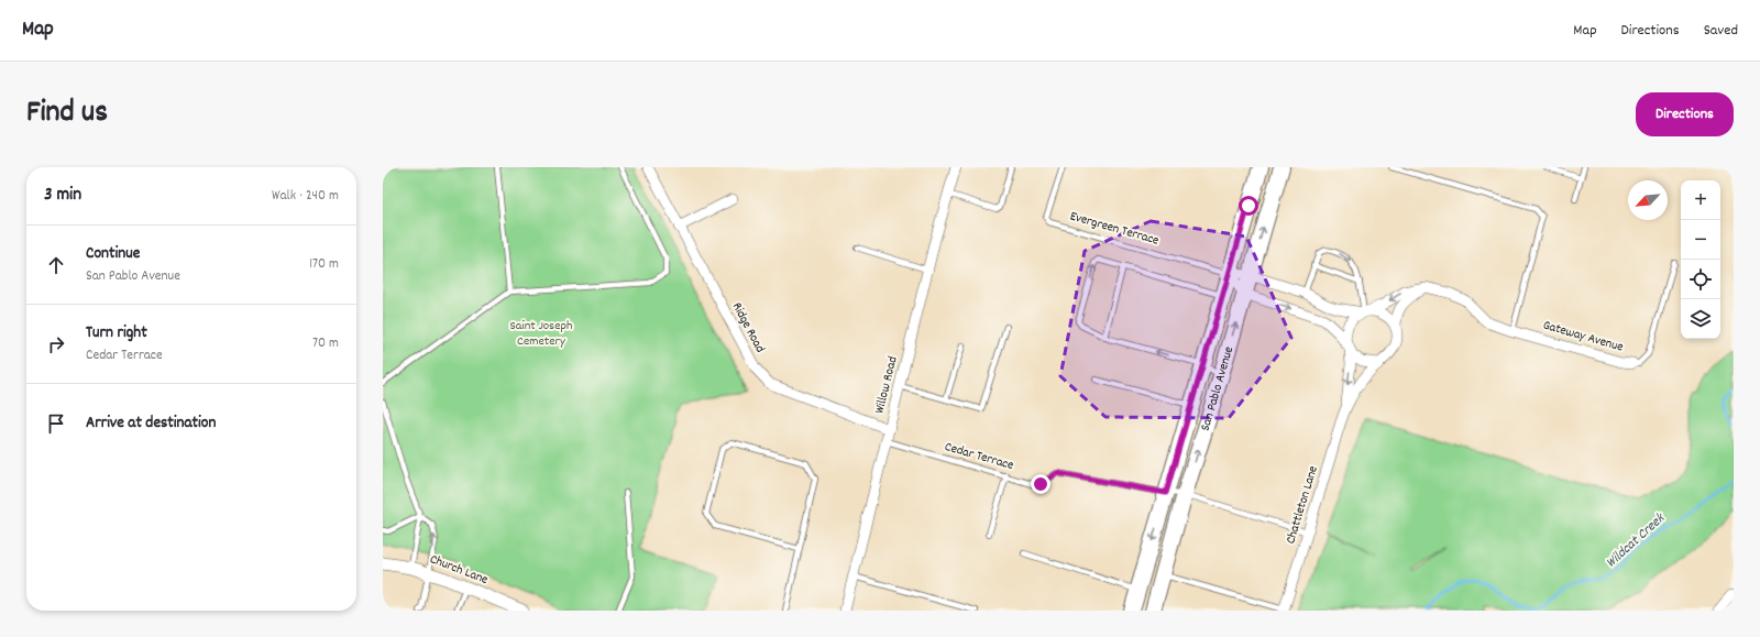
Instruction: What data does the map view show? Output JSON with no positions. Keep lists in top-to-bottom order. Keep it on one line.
{"streets":{"main road":["San Pablo Avenue"],"street":["Ridge Road","Gateway Avenue","Willow Road","Chattleton Lane","Church Lane"],"lane":["Evergreen Terrace","Cedar Terrace"]},"crossings":[["Evergreen Terrace","San Pablo Avenue"],["Ridge Road","Willow Road"],["Gateway Avenue","Chattleton Lane"],["Willow Road","Cedar Terrace"],["San Pablo Avenue","Cedar Terrace"],["Cedar Terrace","Chattleton Lane"]],"water":["Wildcat Creek"],"parks":["Saint Joseph Cemetery"],"north":"bottom left","page":{"header":"Map","nav":["Map","Directions","Saved"],"title":"Find us","buttons":"Directions","heading":["3 min","Walk · 240 m"],"map_buttons":["+","−"],"list":[["Continue","San Pablo Avenue","170 m"],["Turn right","Cedar Terrace","70 m"],"Arrive at destination"]}}
